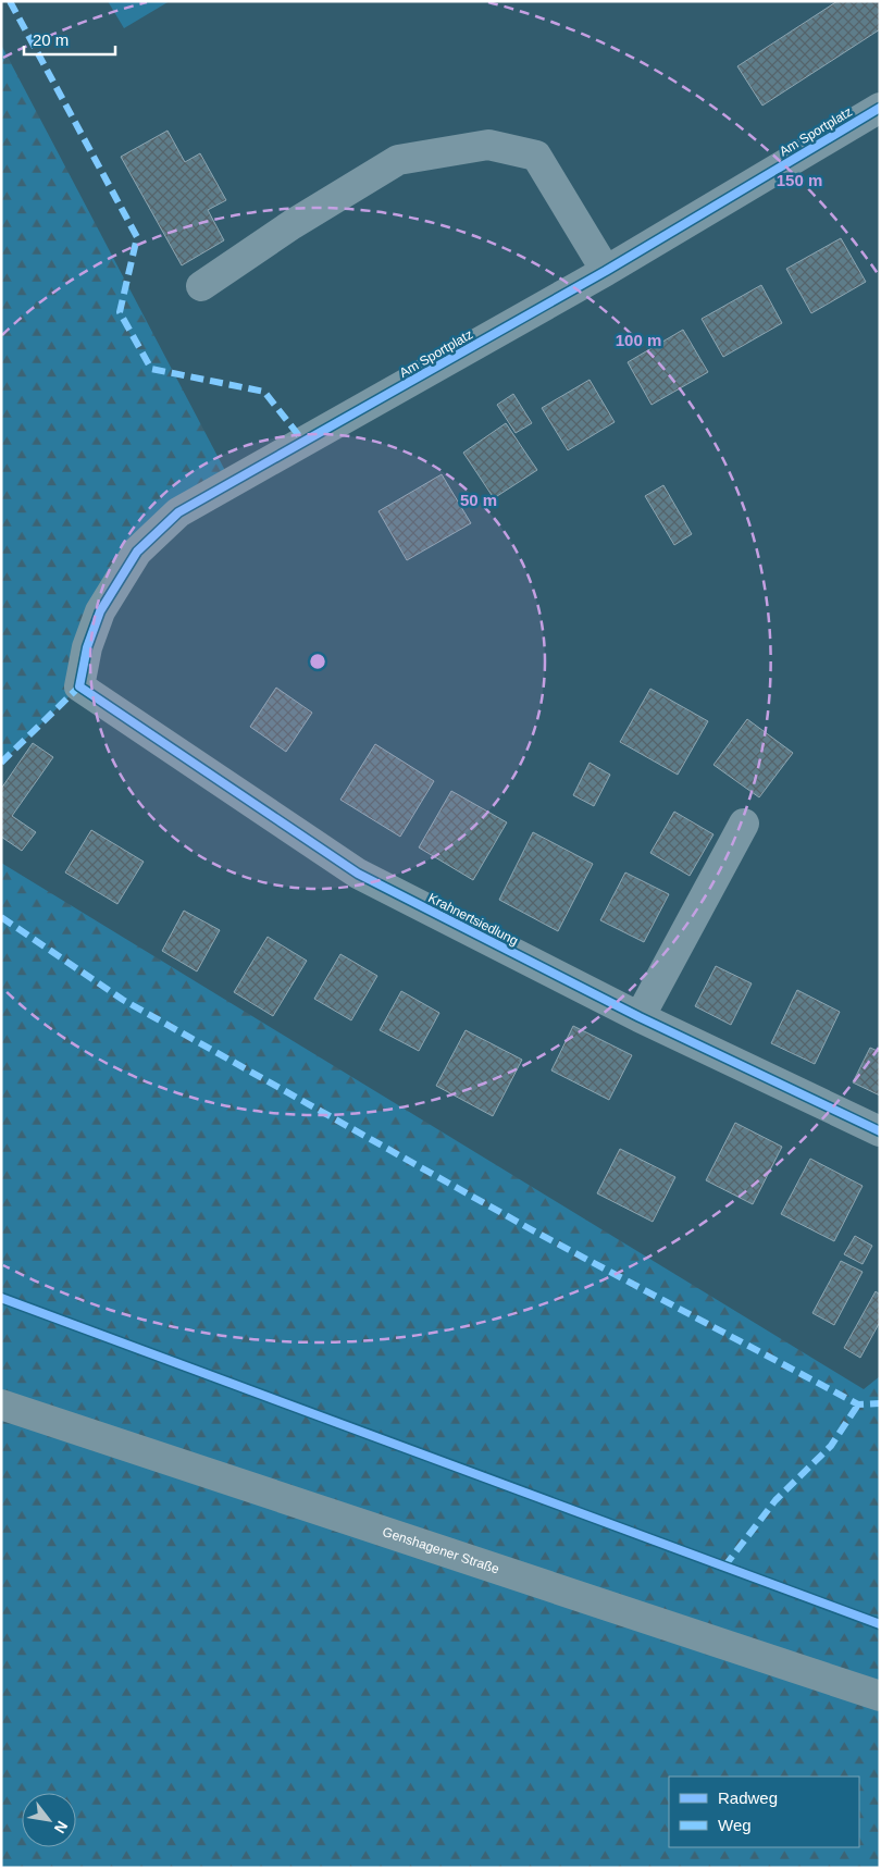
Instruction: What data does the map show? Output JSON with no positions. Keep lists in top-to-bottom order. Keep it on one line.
{"streets":{"main road":["Genshagener Straße"],"street":["Am Sportplatz","Krahnertsiedlung"]},"crossings":[["Am Sportplatz","Krahnertsiedlung"]],"legend":["Radweg","Weg"],"scale_bar":"20 m","north":"bottom right","rings":["150 m","100 m","50 m"]}
